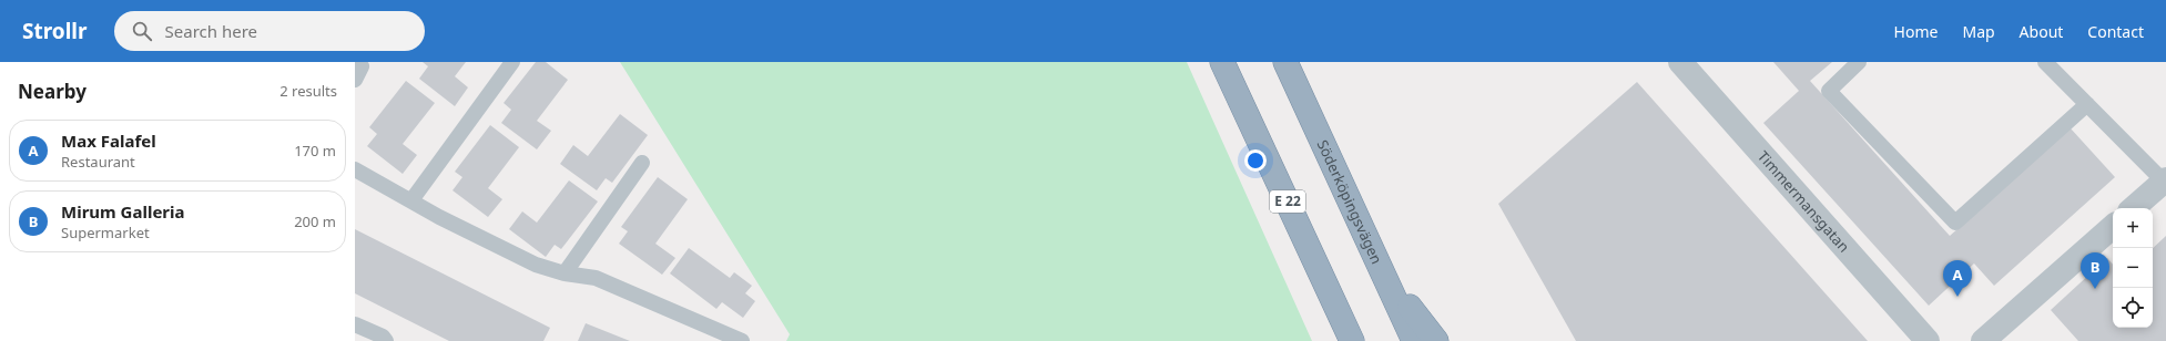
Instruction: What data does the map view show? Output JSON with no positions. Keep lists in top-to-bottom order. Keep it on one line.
{"streets":{"highway":["E 22","Söderköpingsvägen"],"street":["Timmermansgatan"]},"page":{"header":"Strollr","search":"Search here","nav":["Home","Map","About","Contact"],"heading":["Nearby","2 results"],"list":[{"mark":"A","name":"Max Falafel","note":"Restaurant","value":"170 m"},{"mark":"B","name":"Mirum Galleria","note":"Supermarket","value":"200 m"}],"map_buttons":["+","−"],"pins":["B","A"]}}
